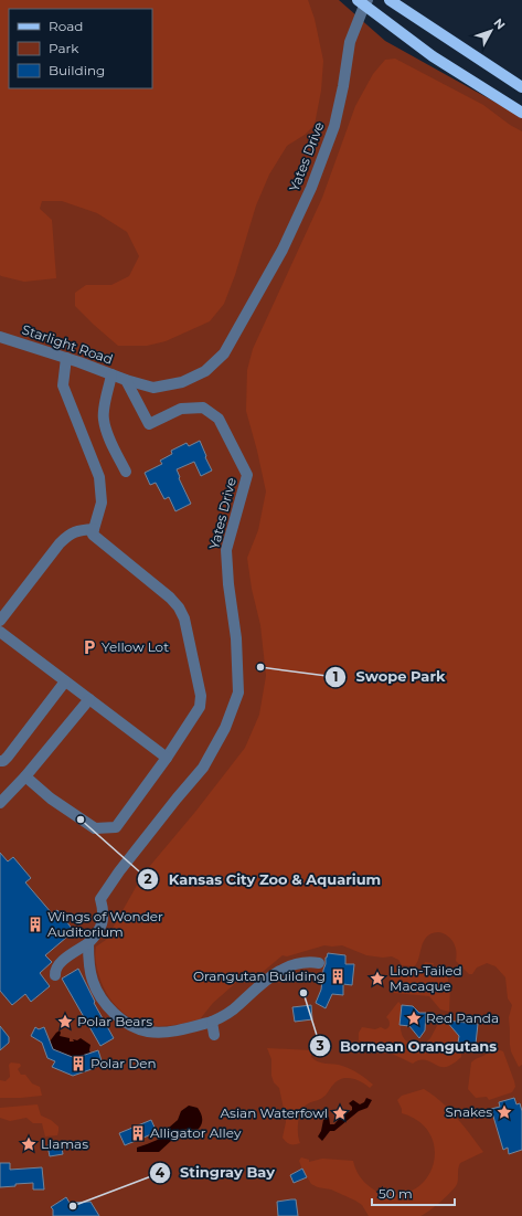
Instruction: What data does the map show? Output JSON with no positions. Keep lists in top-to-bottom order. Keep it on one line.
{"streets":{"street":["Yates Drive","Starlight Road"]},"crossings":[["Yates Drive","Starlight Road"]],"places":{"parking":["Yellow Lot"],"other":["Swope Park","Kansas City Zoo & Aquarium","Bornean Orangutans","Stingray Bay"],"building":["Wings of Wonder Auditorium","Orangutan Building","Polar Den","Alligator Alley"],"place":["Lion-Tailed Macaque","Red Panda","Polar Bears","Snakes","Asian Waterfowl","Llamas"]},"legend":["Road","Park","Building"],"scale_bar":"50 m","north":"top right"}
